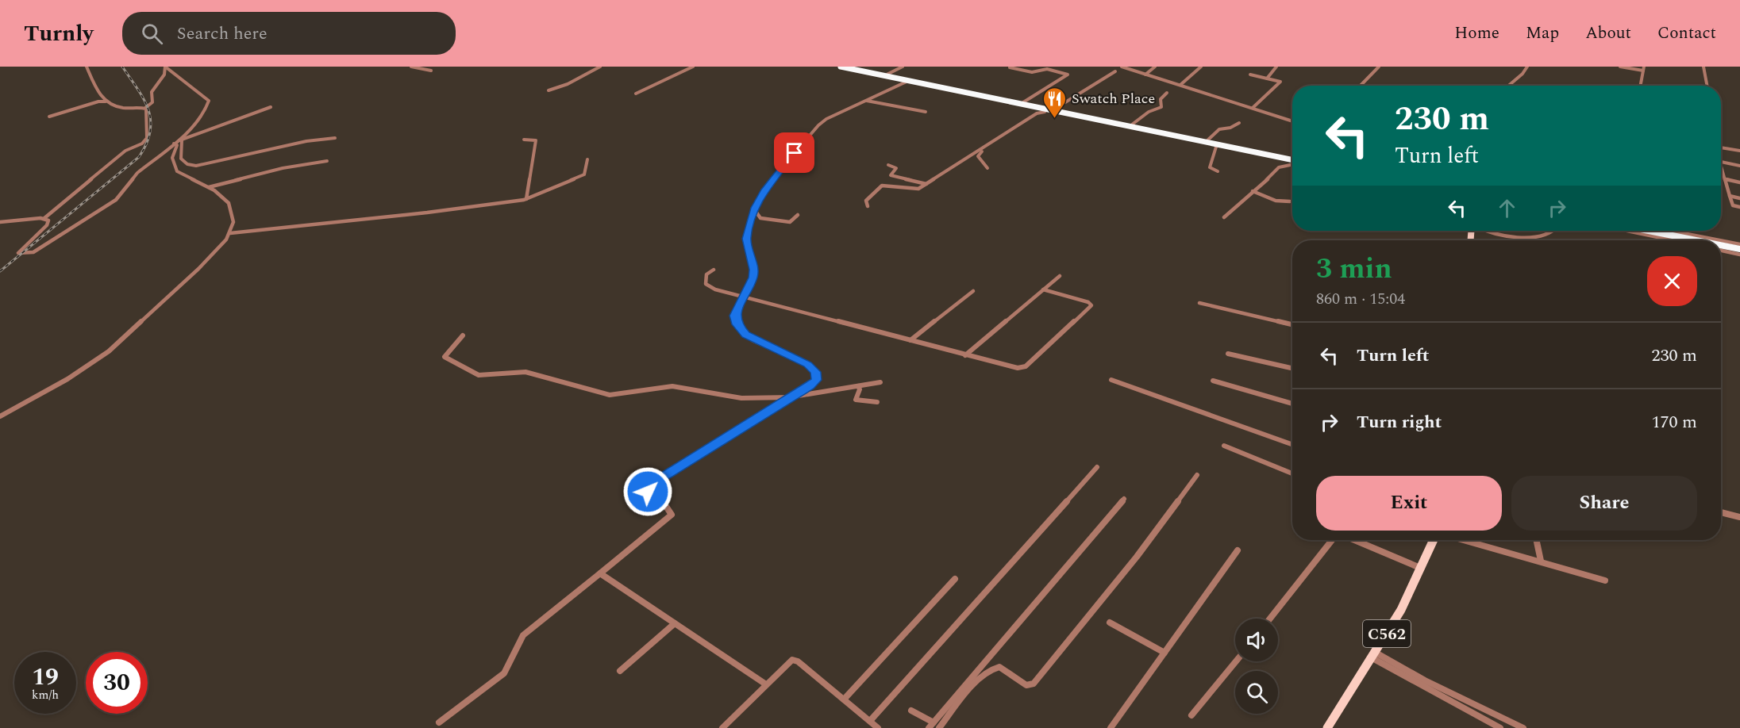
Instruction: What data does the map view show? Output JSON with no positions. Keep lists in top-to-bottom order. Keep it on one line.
{"streets":{"main road":["C562"]},"places":{"restaurant":["Swatch Place"]},"page":{"header":"Turnly","search":"Search here","nav":["Home","Map","About","Contact"],"turn":["230 m","Turn left"],"heading":["3 min","860 m · 15:04"],"list":[{"name":"Turn left","value":"230 m"},{"name":"Turn right","value":"170 m"}],"buttons":["Exit","Share"],"speed":"19 km/h","limit":"30"}}
